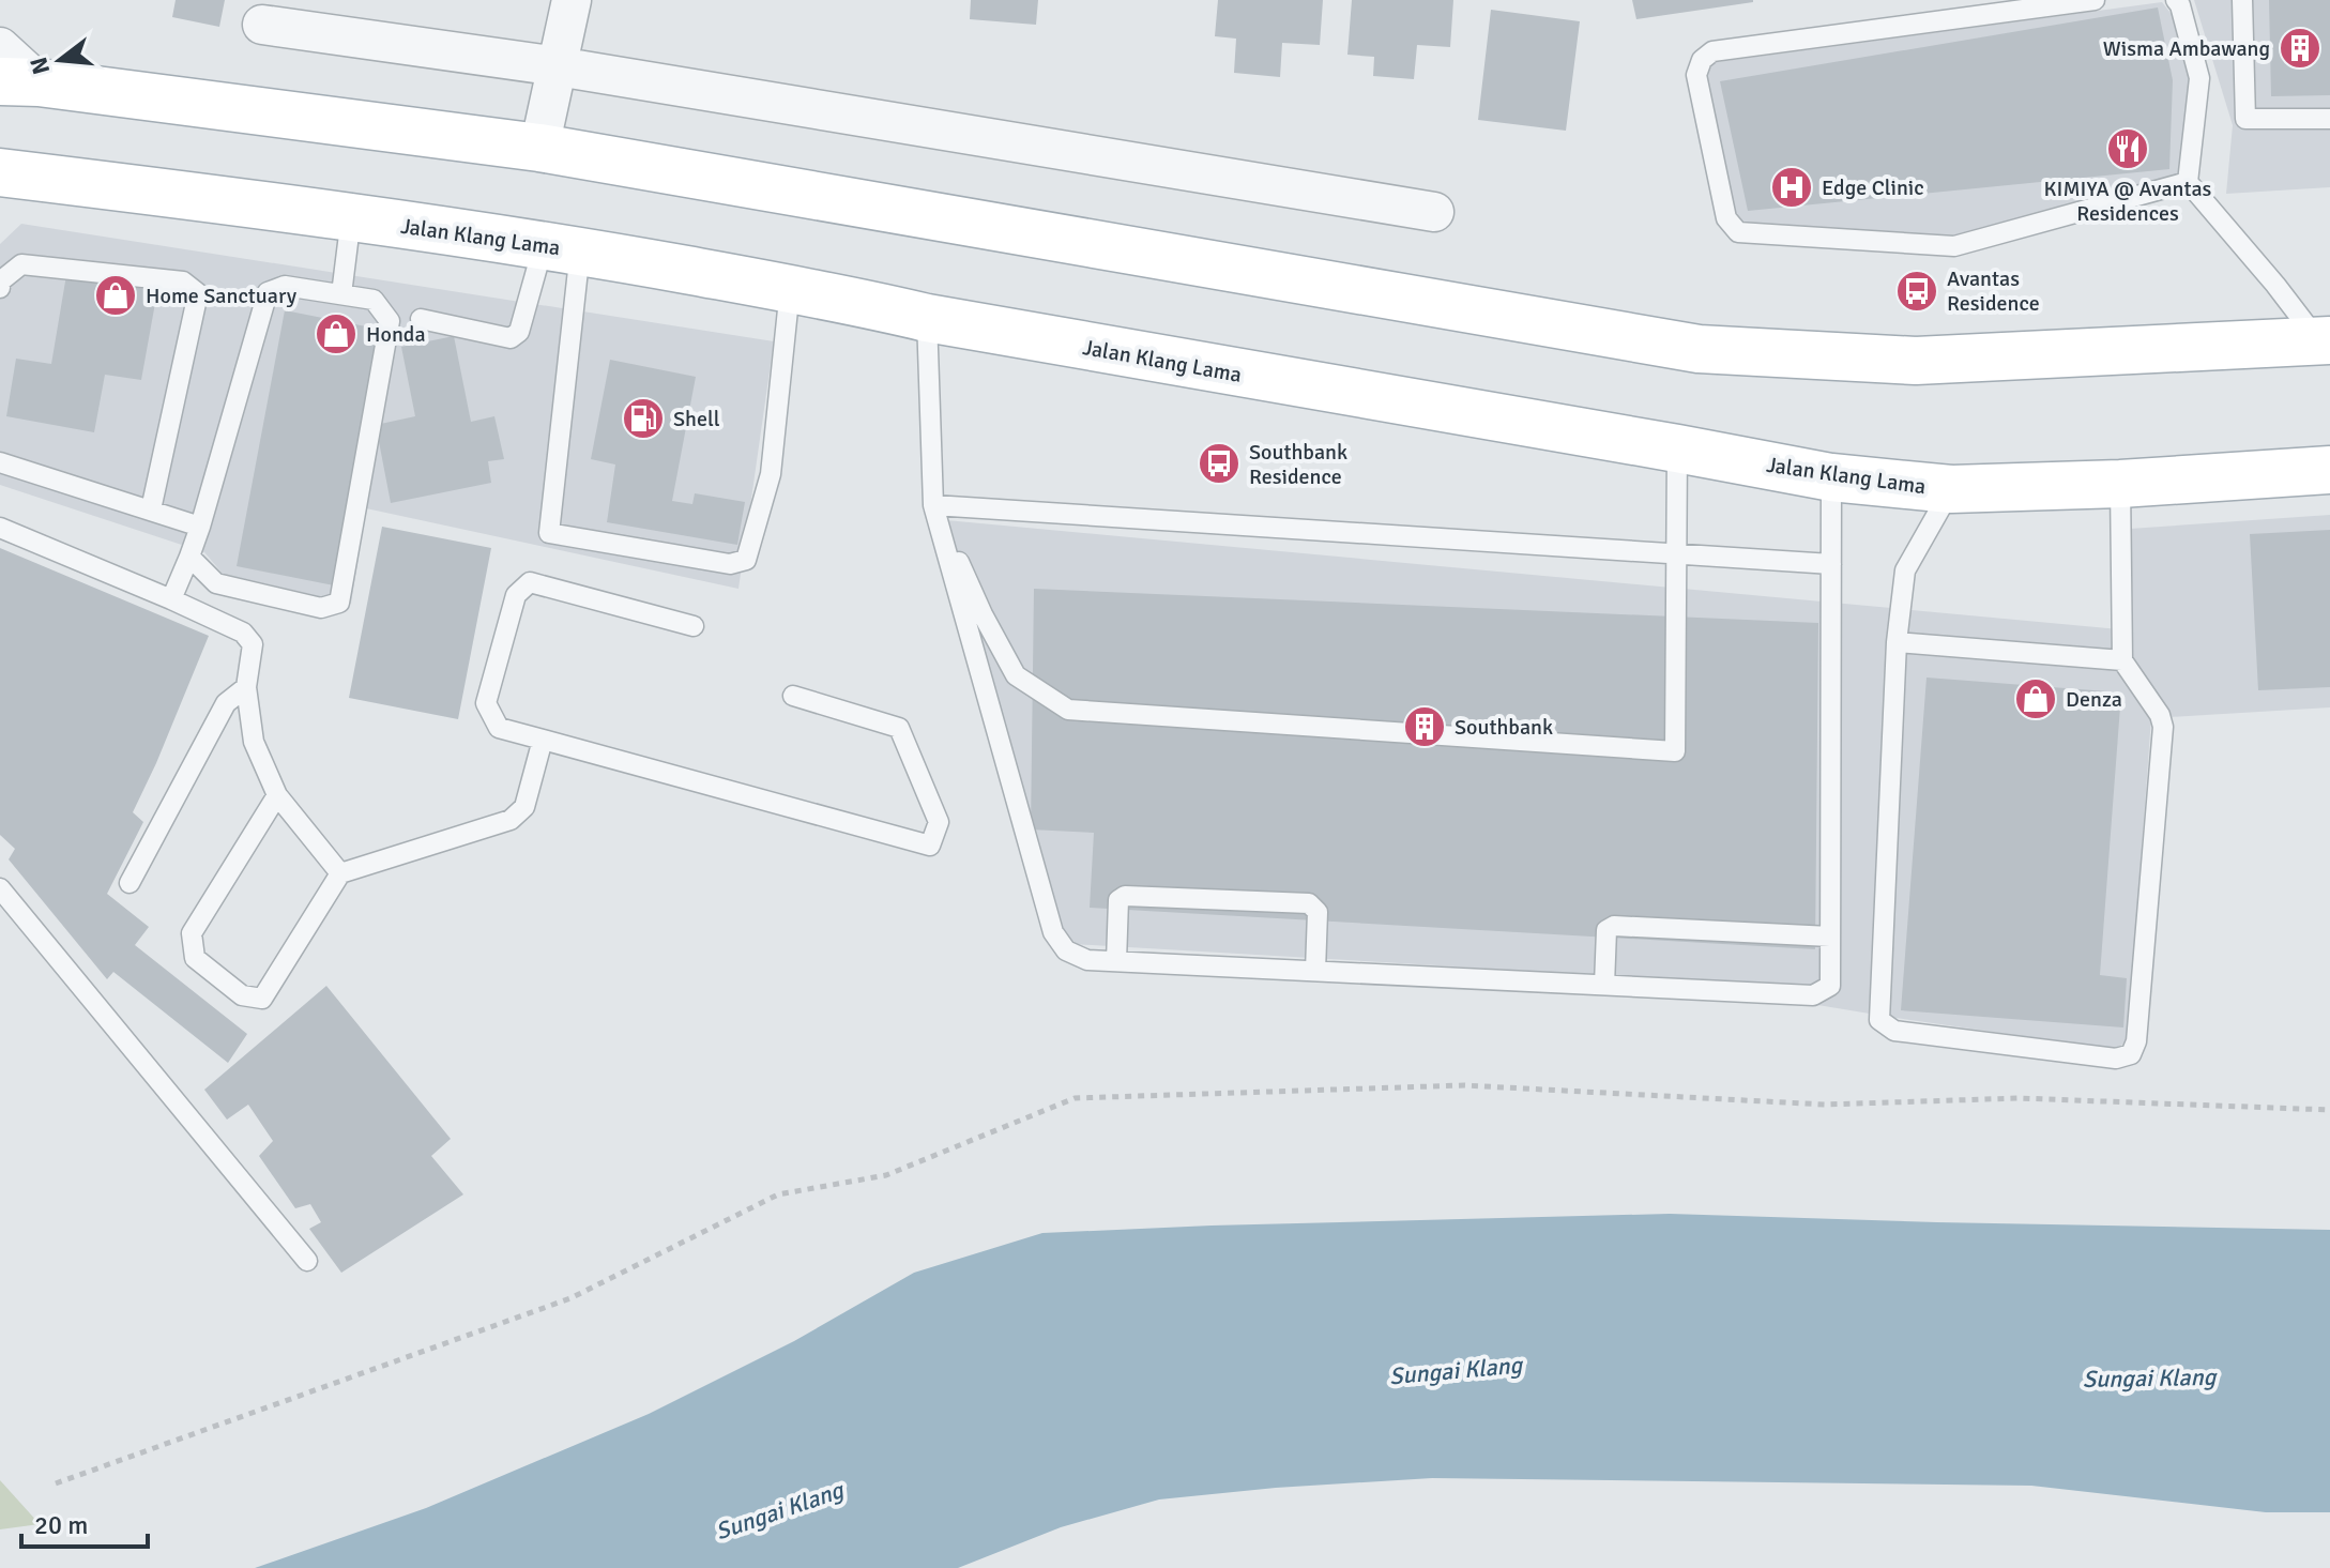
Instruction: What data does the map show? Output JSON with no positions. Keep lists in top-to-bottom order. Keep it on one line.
{"streets":{"main road":["Jalan Klang Lama"]},"water":["Sungai Klang"],"places":{"building":["Wisma Ambawang","Southbank"],"restaurant":["KIMIYA @ Avantas Residences"],"hospital":["Edge Clinic"],"bus stop":["Avantas Residence","Southbank Residence"],"shop":["Home Sanctuary","Honda","Denza"],"fuel station":["Shell"]},"scale_bar":"20 m","north":"left"}
